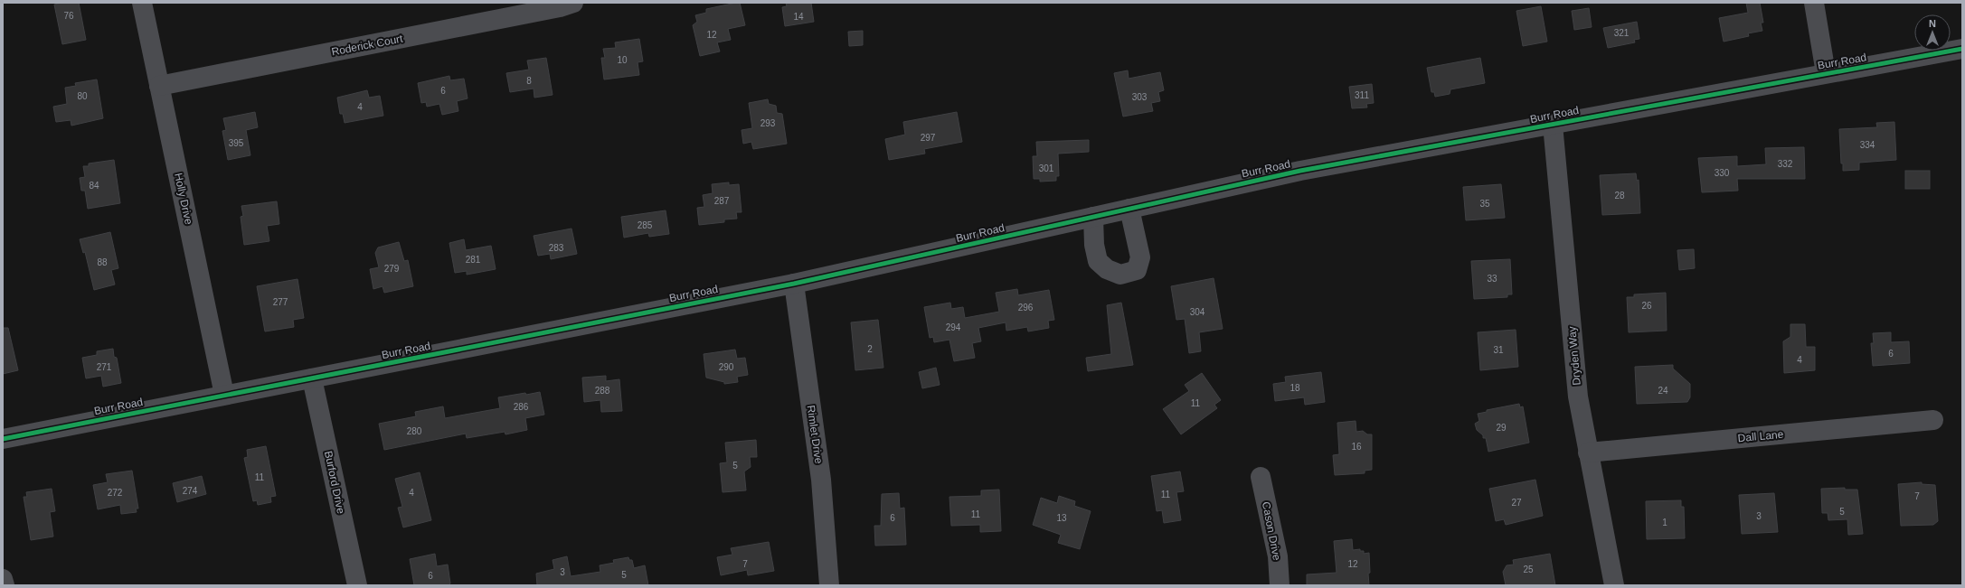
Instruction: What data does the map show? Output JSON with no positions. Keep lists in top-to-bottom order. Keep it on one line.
{"streets":{"street":["Roderick Court","Burr Road","Holly Drive","Dryden Way","Rimlet Drive","Dall Lane","Burford Drive","Cason Drive"]},"crossings":[["Roderick Court","Holly Drive"],["Burr Road","Holly Drive"],["Burr Road","Dryden Way"],["Burr Road","Rimlet Drive"],["Burr Road","Burford Drive"],["Dryden Way","Dall Lane"]],"house_numbers":["76","14","321","12","10","8","6","311","80","303","4","293","297","395","334","332","301","330","84","28","287","35","285","283","281","88","279","33","277","26","296","304","294","2","31","6","4","271","290","18","288","24","11","286","29","280","16","5","11","274","272","4","11","7","27","5","11","3","6","13","1","7","12","25","3","5","6"],"north":"top"}
